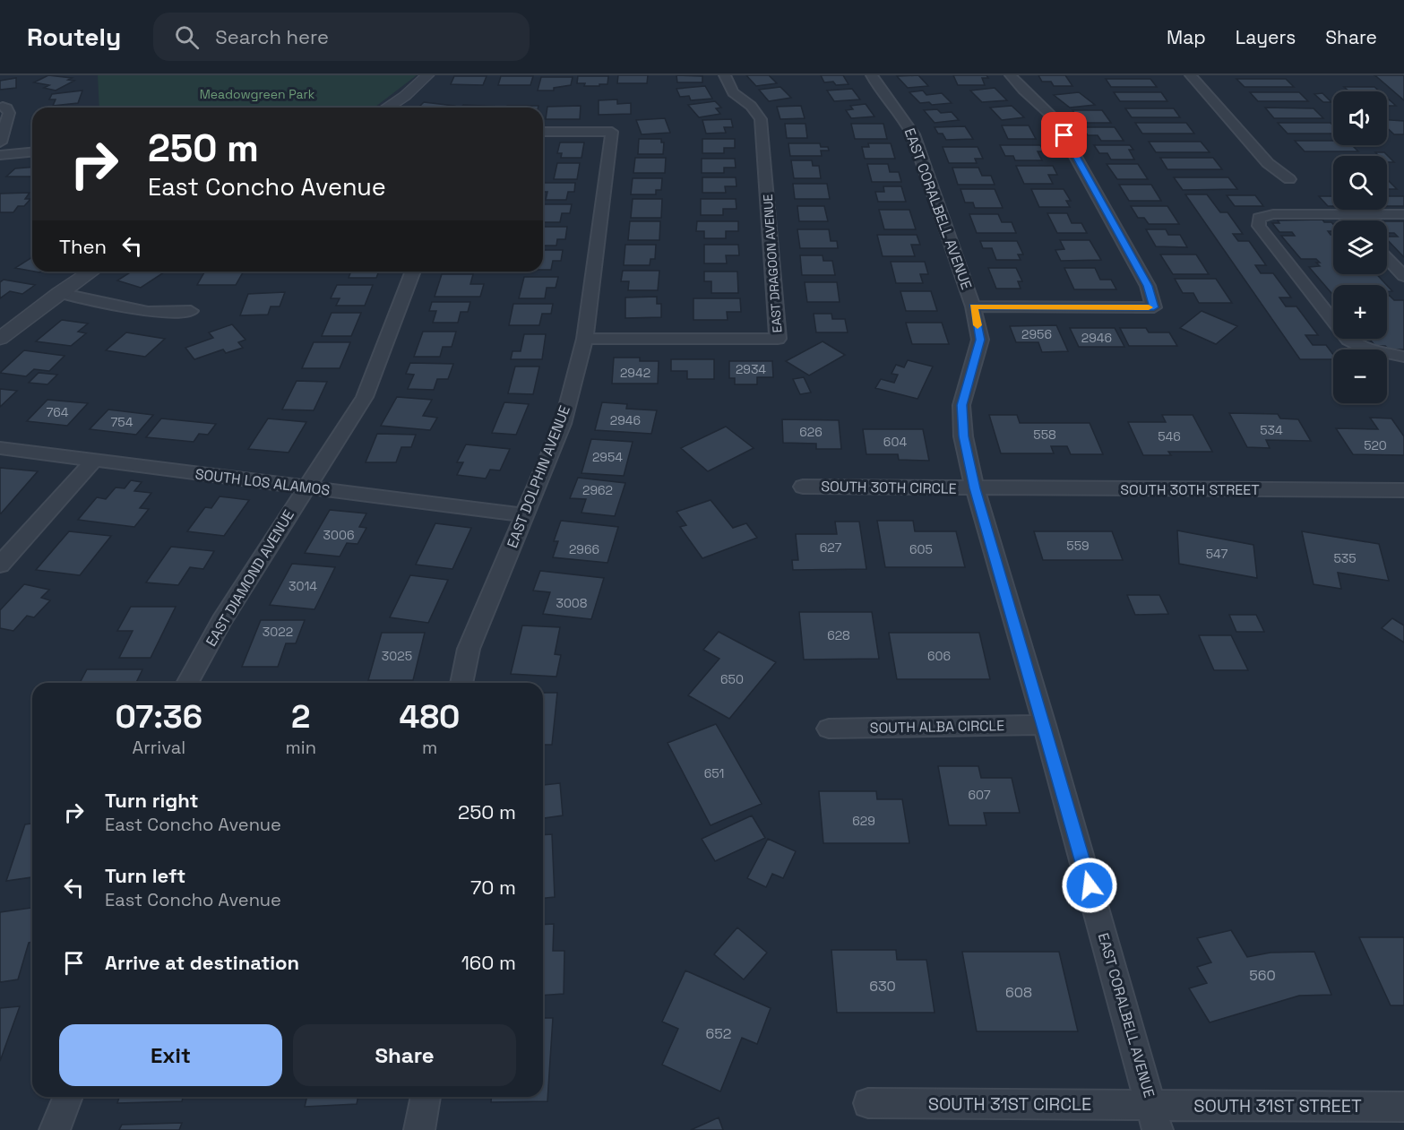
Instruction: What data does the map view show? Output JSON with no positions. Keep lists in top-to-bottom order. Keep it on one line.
{"streets":{"street":["EAST CORALBELL AVENUE","EAST DRAGOON AVENUE","EAST DOLPHIN AVENUE","SOUTH LOS ALAMOS","SOUTH 30TH CIRCLE","SOUTH 30TH STREET","EAST DIAMOND AVENUE","SOUTH ALBA CIRCLE","SOUTH 31ST CIRCLE","SOUTH 31ST STREET"]},"crossings":[["EAST CORALBELL AVENUE","SOUTH 30TH CIRCLE"],["EAST CORALBELL AVENUE","SOUTH 30TH STREET"],["EAST CORALBELL AVENUE","SOUTH ALBA CIRCLE"],["EAST CORALBELL AVENUE","SOUTH 31ST CIRCLE"],["EAST CORALBELL AVENUE","SOUTH 31ST STREET"],["EAST DRAGOON AVENUE","EAST DOLPHIN AVENUE"],["EAST DOLPHIN AVENUE","SOUTH LOS ALAMOS"],["SOUTH LOS ALAMOS","EAST DIAMOND AVENUE"],["SOUTH 30TH CIRCLE","SOUTH 30TH STREET"],["SOUTH 31ST CIRCLE","SOUTH 31ST STREET"]],"parks":["Meadowgreen Park"],"house_numbers":["2956","2946","2934","2942","764","2946","754","534","626","558","546","604","520","2954","2962","3006","559","627","2966","605","547","535","3014","3008","3022","628","3025","606","650","651","607","629","560","630","608","652"],"page":{"header":"Routely","search":"Search here","nav":["Map","Layers","Share"],"map_buttons":["+","−"],"turn":["250 m","East Concho Avenue"],"then":"Then","eta":["07:36","Arrival","2","min","480","m"],"list":[{"name":"Turn right","note":"East Concho Avenue","value":"250 m"},{"name":"Turn left","note":"East Concho Avenue","value":"70 m"},{"name":"Arrive at destination","value":"160 m"}],"buttons":["Exit","Share"]}}
